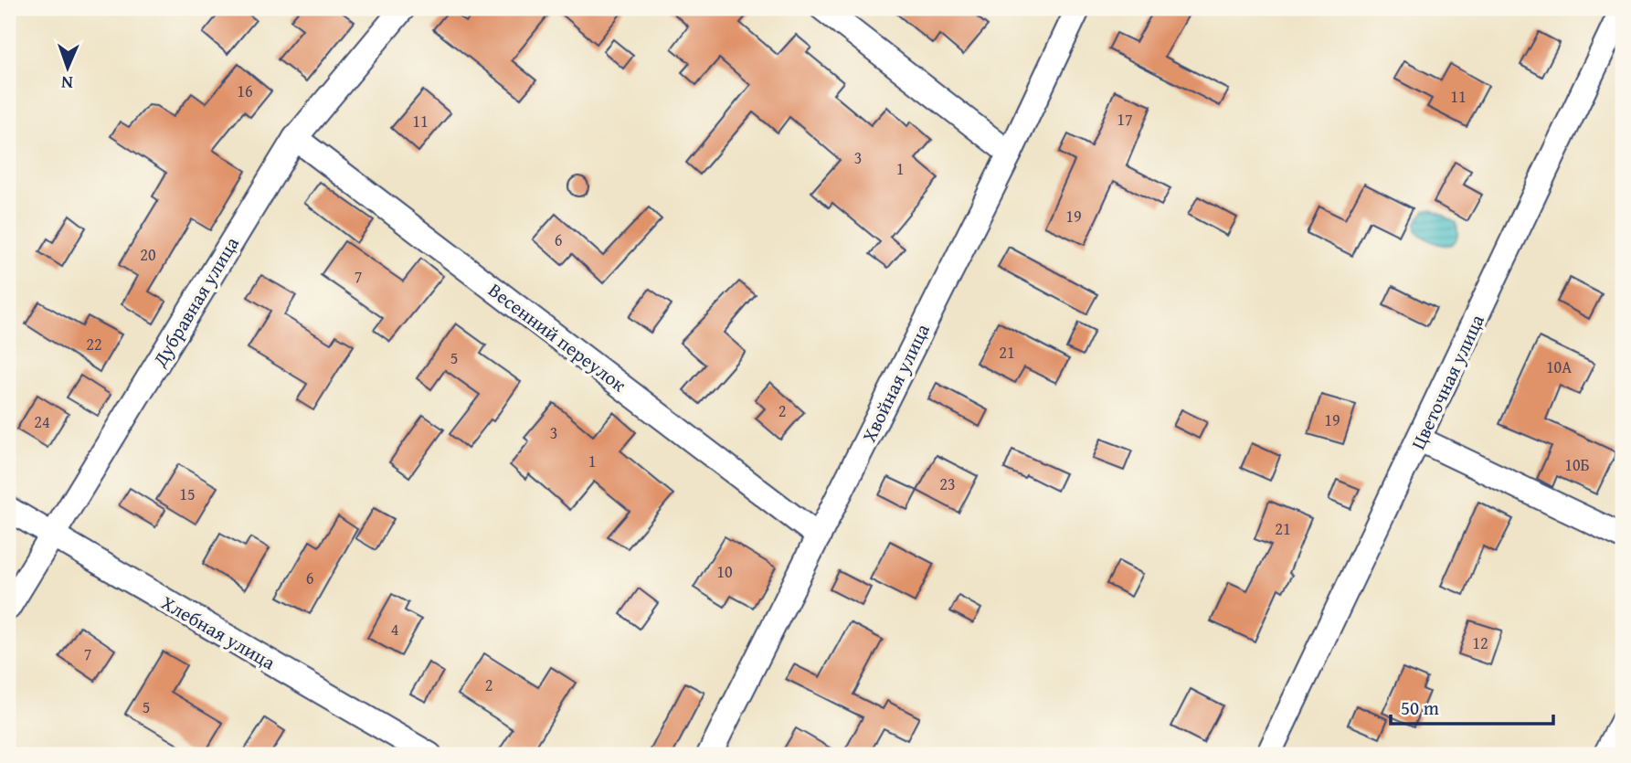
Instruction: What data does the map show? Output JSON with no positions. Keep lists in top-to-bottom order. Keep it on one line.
{"streets":{"street":["Дубравная улица","Весенний переулок","Цветочная улица","Хвойная улица","Хлебная улица"]},"crossings":[["Дубравная улица","Весенний переулок"],["Дубравная улица","Хлебная улица"],["Весенний переулок","Хвойная улица"]],"house_numbers":["16","11","17","11","3","1","19","6","20","7","22","21","5","10А","2","19","24","3","1","10Б","23","15","21","10","6","4","12","7","2","5"],"scale_bar":"50 m","north":"bottom"}
